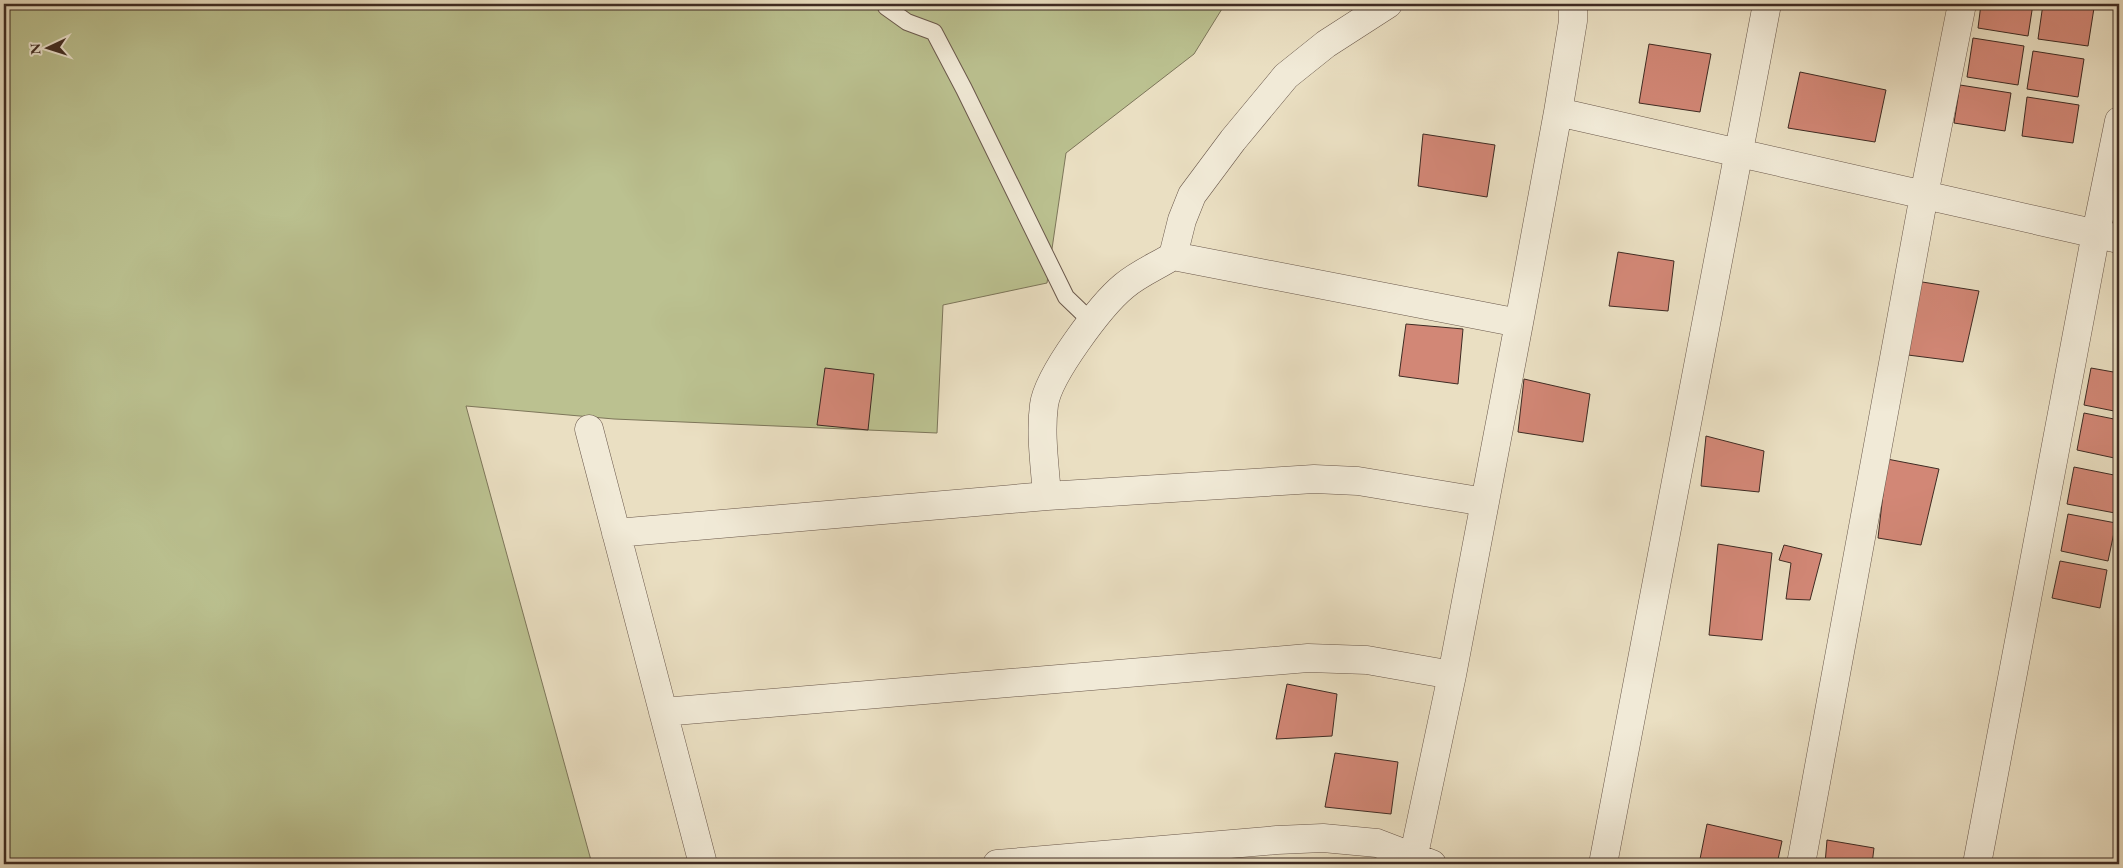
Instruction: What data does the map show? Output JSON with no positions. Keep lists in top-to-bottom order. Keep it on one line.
{"north":"left"}
